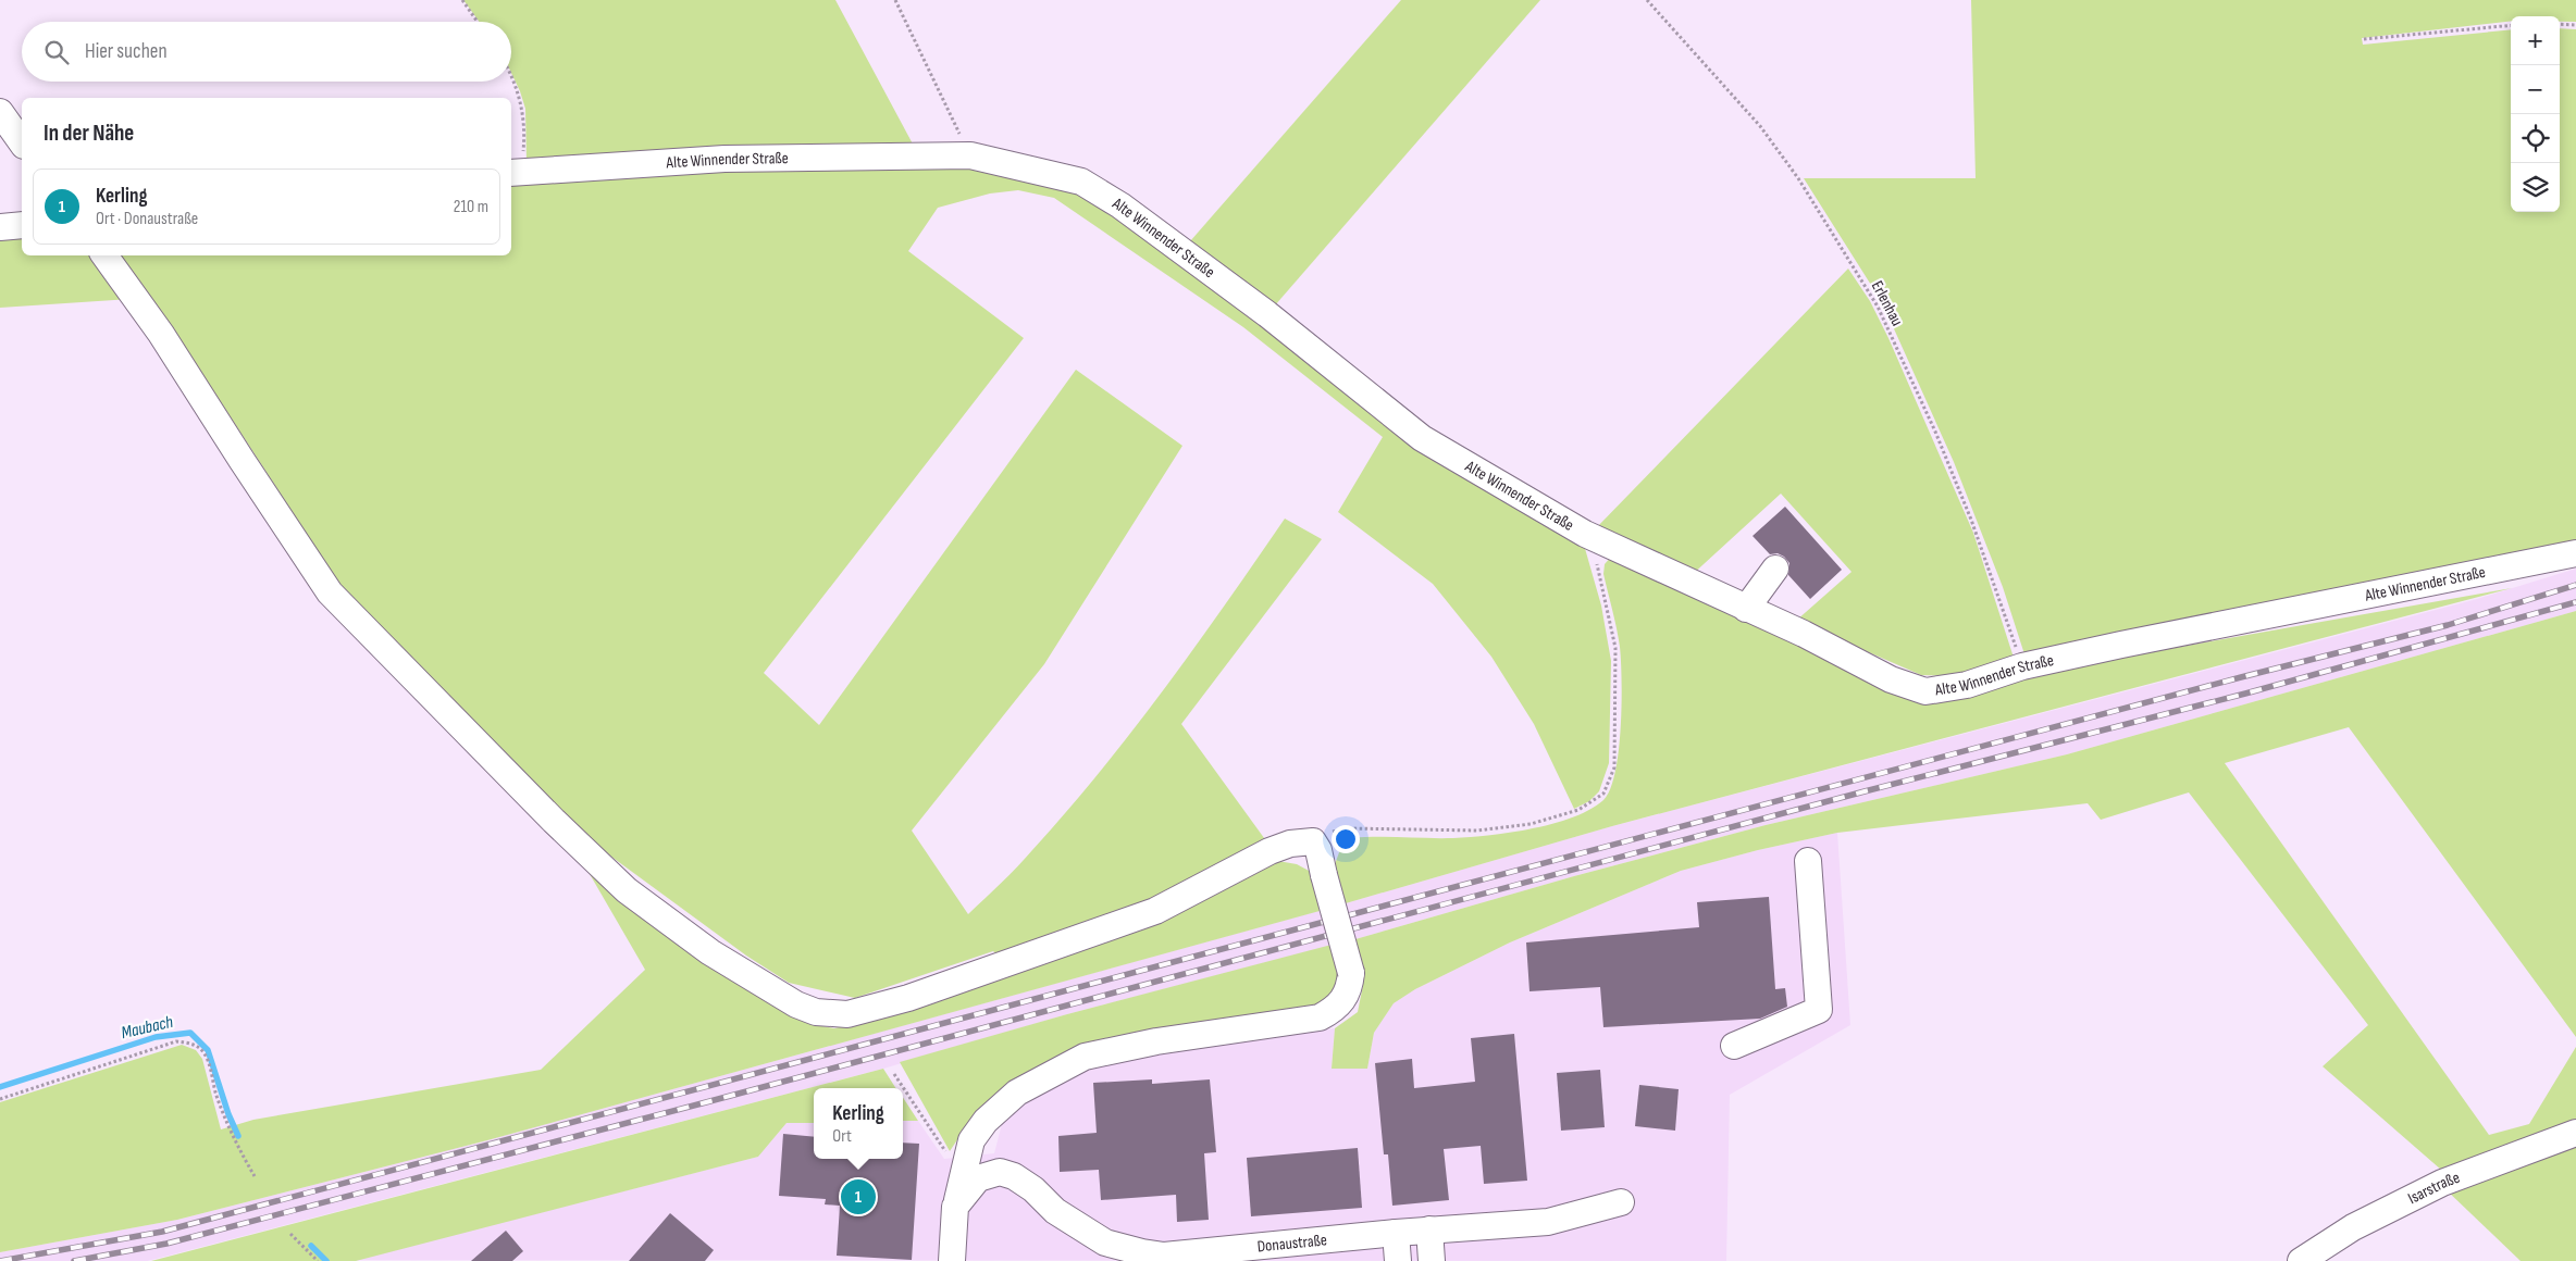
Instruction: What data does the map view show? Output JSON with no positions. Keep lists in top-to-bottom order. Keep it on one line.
{"streets":{"street":["Alte Winnender Straße","Isarstraße","Donaustraße"],"path":["Erlenhau"]},"crossings":[["Alte Winnender Straße","Erlenhau"]],"water":["Maubach"],"page":{"map_buttons":["+","−"],"search":"Hier suchen","heading":"In der Nähe","list":[{"mark":"1","name":"Kerling","note":"Ort · Donaustraße","value":"210 m"}],"popup":["Kerling","Ort"],"pins":"1"}}
